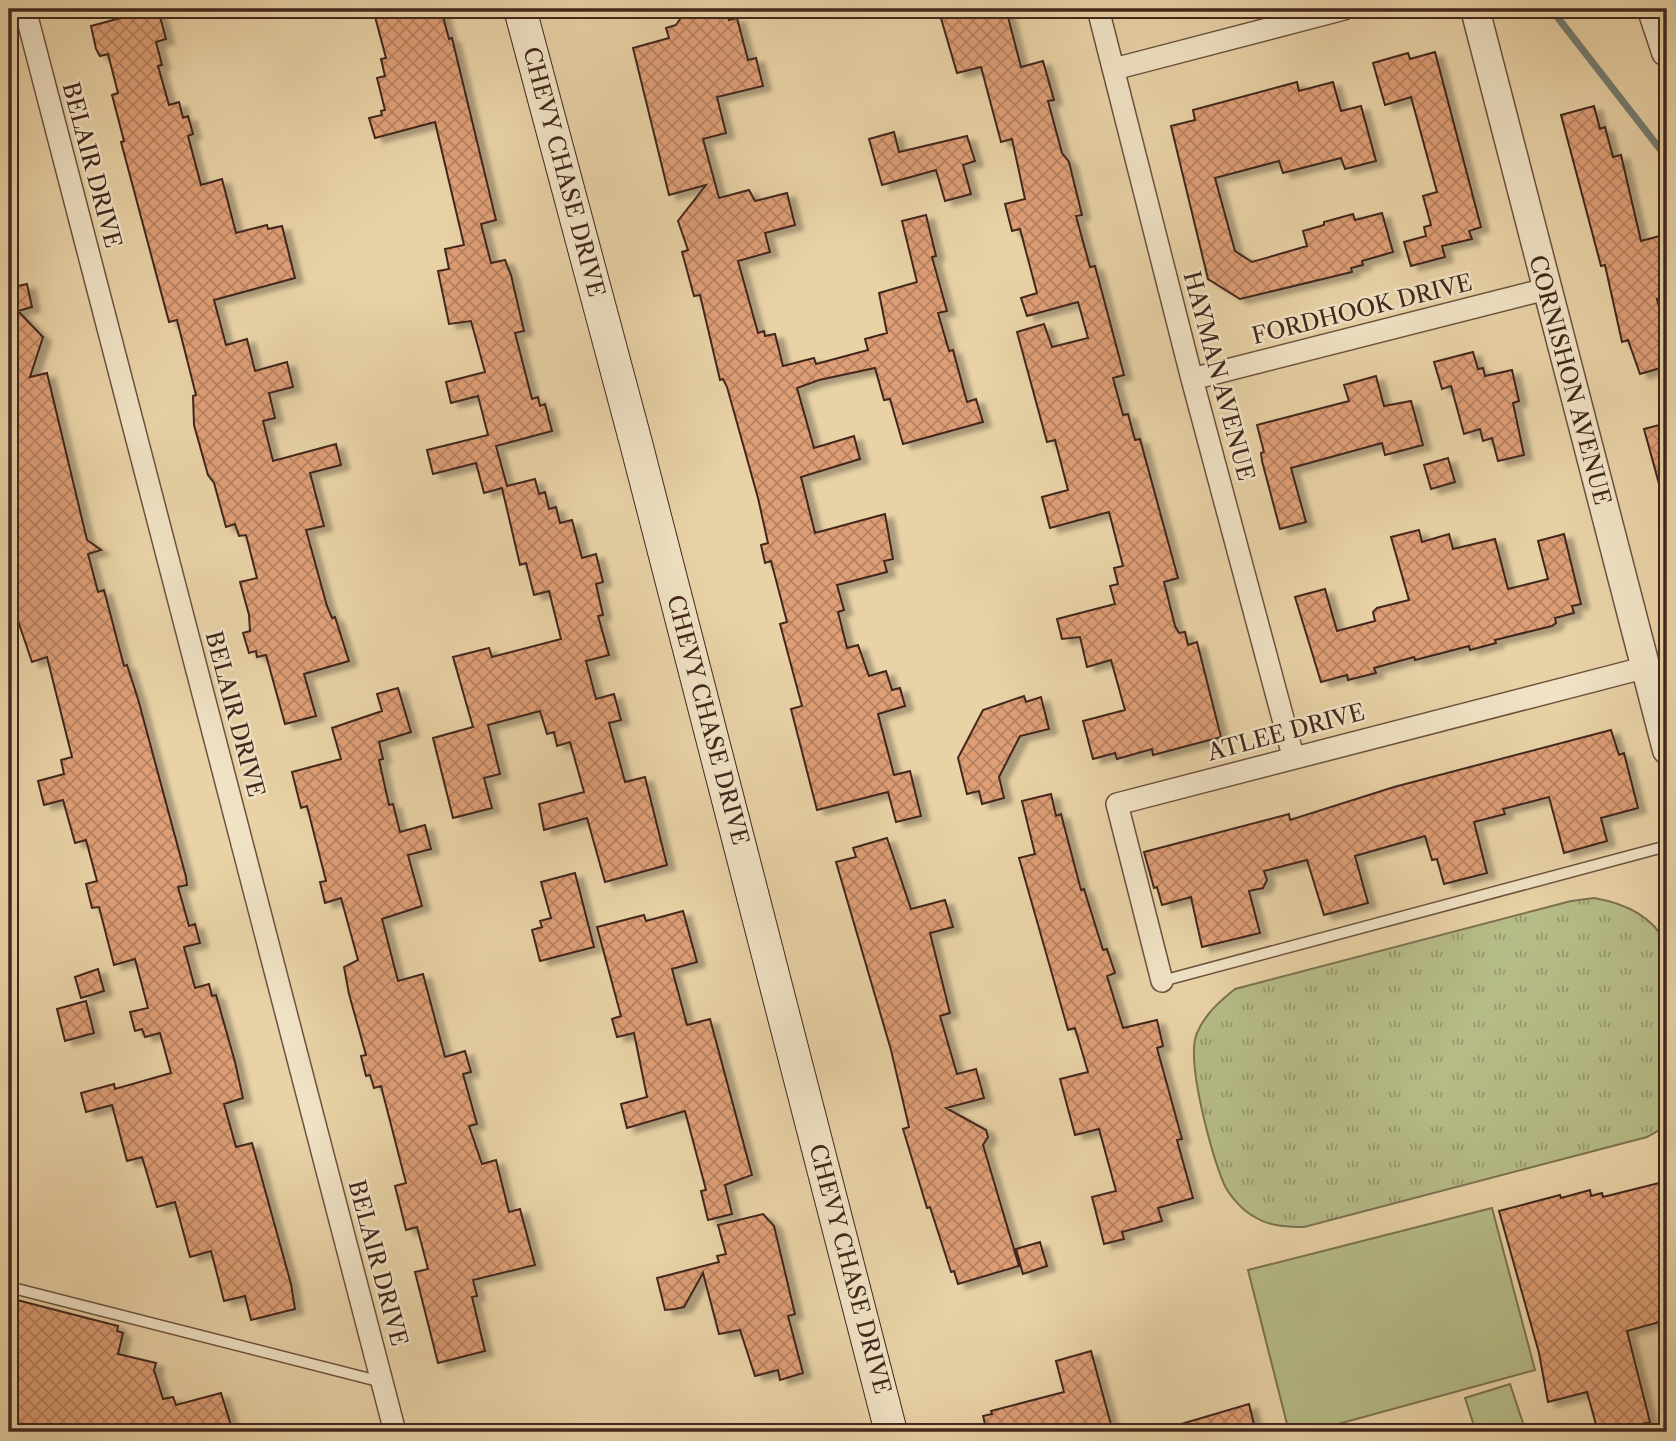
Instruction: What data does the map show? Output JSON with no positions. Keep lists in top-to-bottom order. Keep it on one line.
{"streets":{"main road":["CHEVY CHASE DRIVE"],"street":["BELAIR DRIVE","FORDHOOK DRIVE","HAYMAN AVENUE","CORNISHON AVENUE","ATLEE DRIVE"]},"crossings":[["FORDHOOK DRIVE","HAYMAN AVENUE"],["FORDHOOK DRIVE","CORNISHON AVENUE"],["HAYMAN AVENUE","ATLEE DRIVE"],["CORNISHON AVENUE","ATLEE DRIVE"]]}
